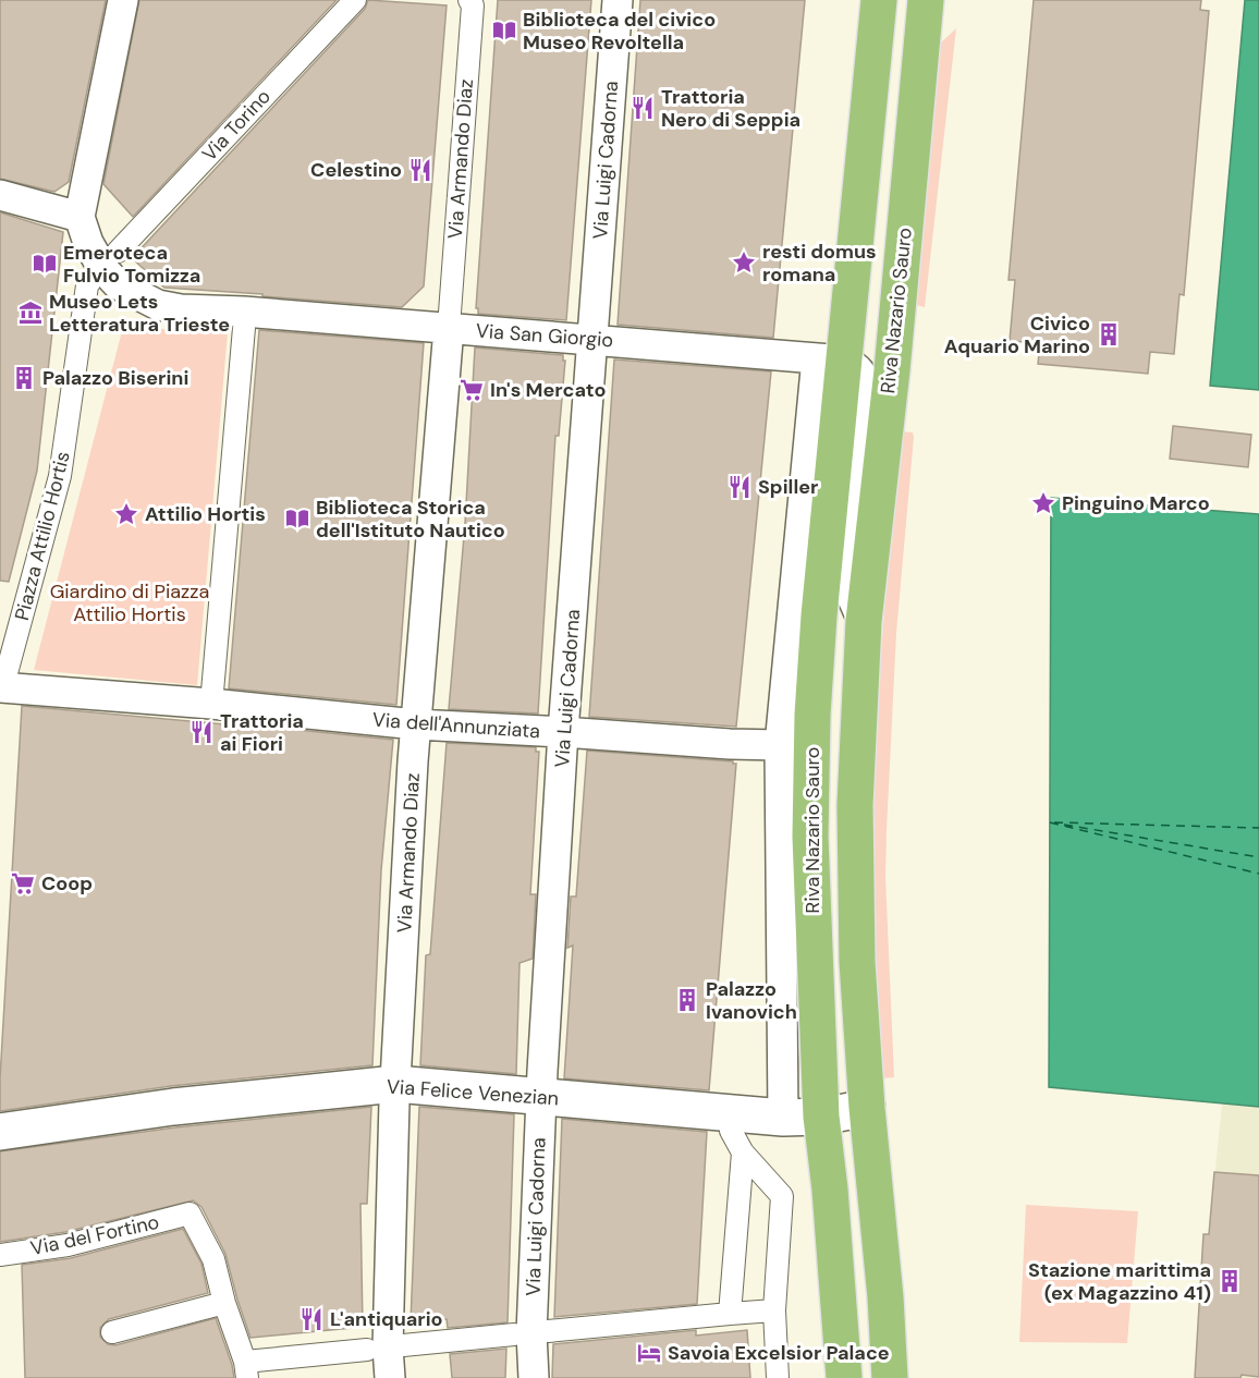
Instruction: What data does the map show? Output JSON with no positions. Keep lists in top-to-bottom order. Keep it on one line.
{"streets":{"main road":["Riva Nazario Sauro"],"street":["Via Torino","Via Armando Diaz","Via Luigi Cadorna","Via San Giorgio","Piazza Attilio Hortis","Via dell'Annunziata","Via Felice Venezian","Via del Fortino"]},"crossings":[["Via Armando Diaz","Via San Giorgio"],["Via Armando Diaz","Via dell'Annunziata"],["Via Armando Diaz","Via Felice Venezian"],["Via Luigi Cadorna","Via San Giorgio"],["Via Luigi Cadorna","Via dell'Annunziata"],["Via Luigi Cadorna","Via Felice Venezian"],["Riva Nazario Sauro","Via San Giorgio"],["Riva Nazario Sauro","Via dell'Annunziata"],["Riva Nazario Sauro","Via Felice Venezian"],["Piazza Attilio Hortis","Via dell'Annunziata"]],"parks":["Giardino di Piazza Attilio Hortis"],"places":{"library":["Biblioteca del civico Museo Revoltella","Emeroteca Fulvio Tomizza","Biblioteca Storica dell'Istituto Nautico"],"restaurant":["Trattoria Nero di Seppia","Celestino","Spiller","Trattoria ai Fiori","L'antiquario"],"place":["resti domus romana","Pinguino Marco","Attilio Hortis"],"museum":["Museo Lets Letteratura Trieste"],"building":["Civico Aquario Marino","Palazzo Biserini","Palazzo Ivanovich","Stazione marittima (ex Magazzino 41)"],"supermarket":["In's Mercato","Coop"],"hotel":["Savoia Excelsior Palace"]}}
